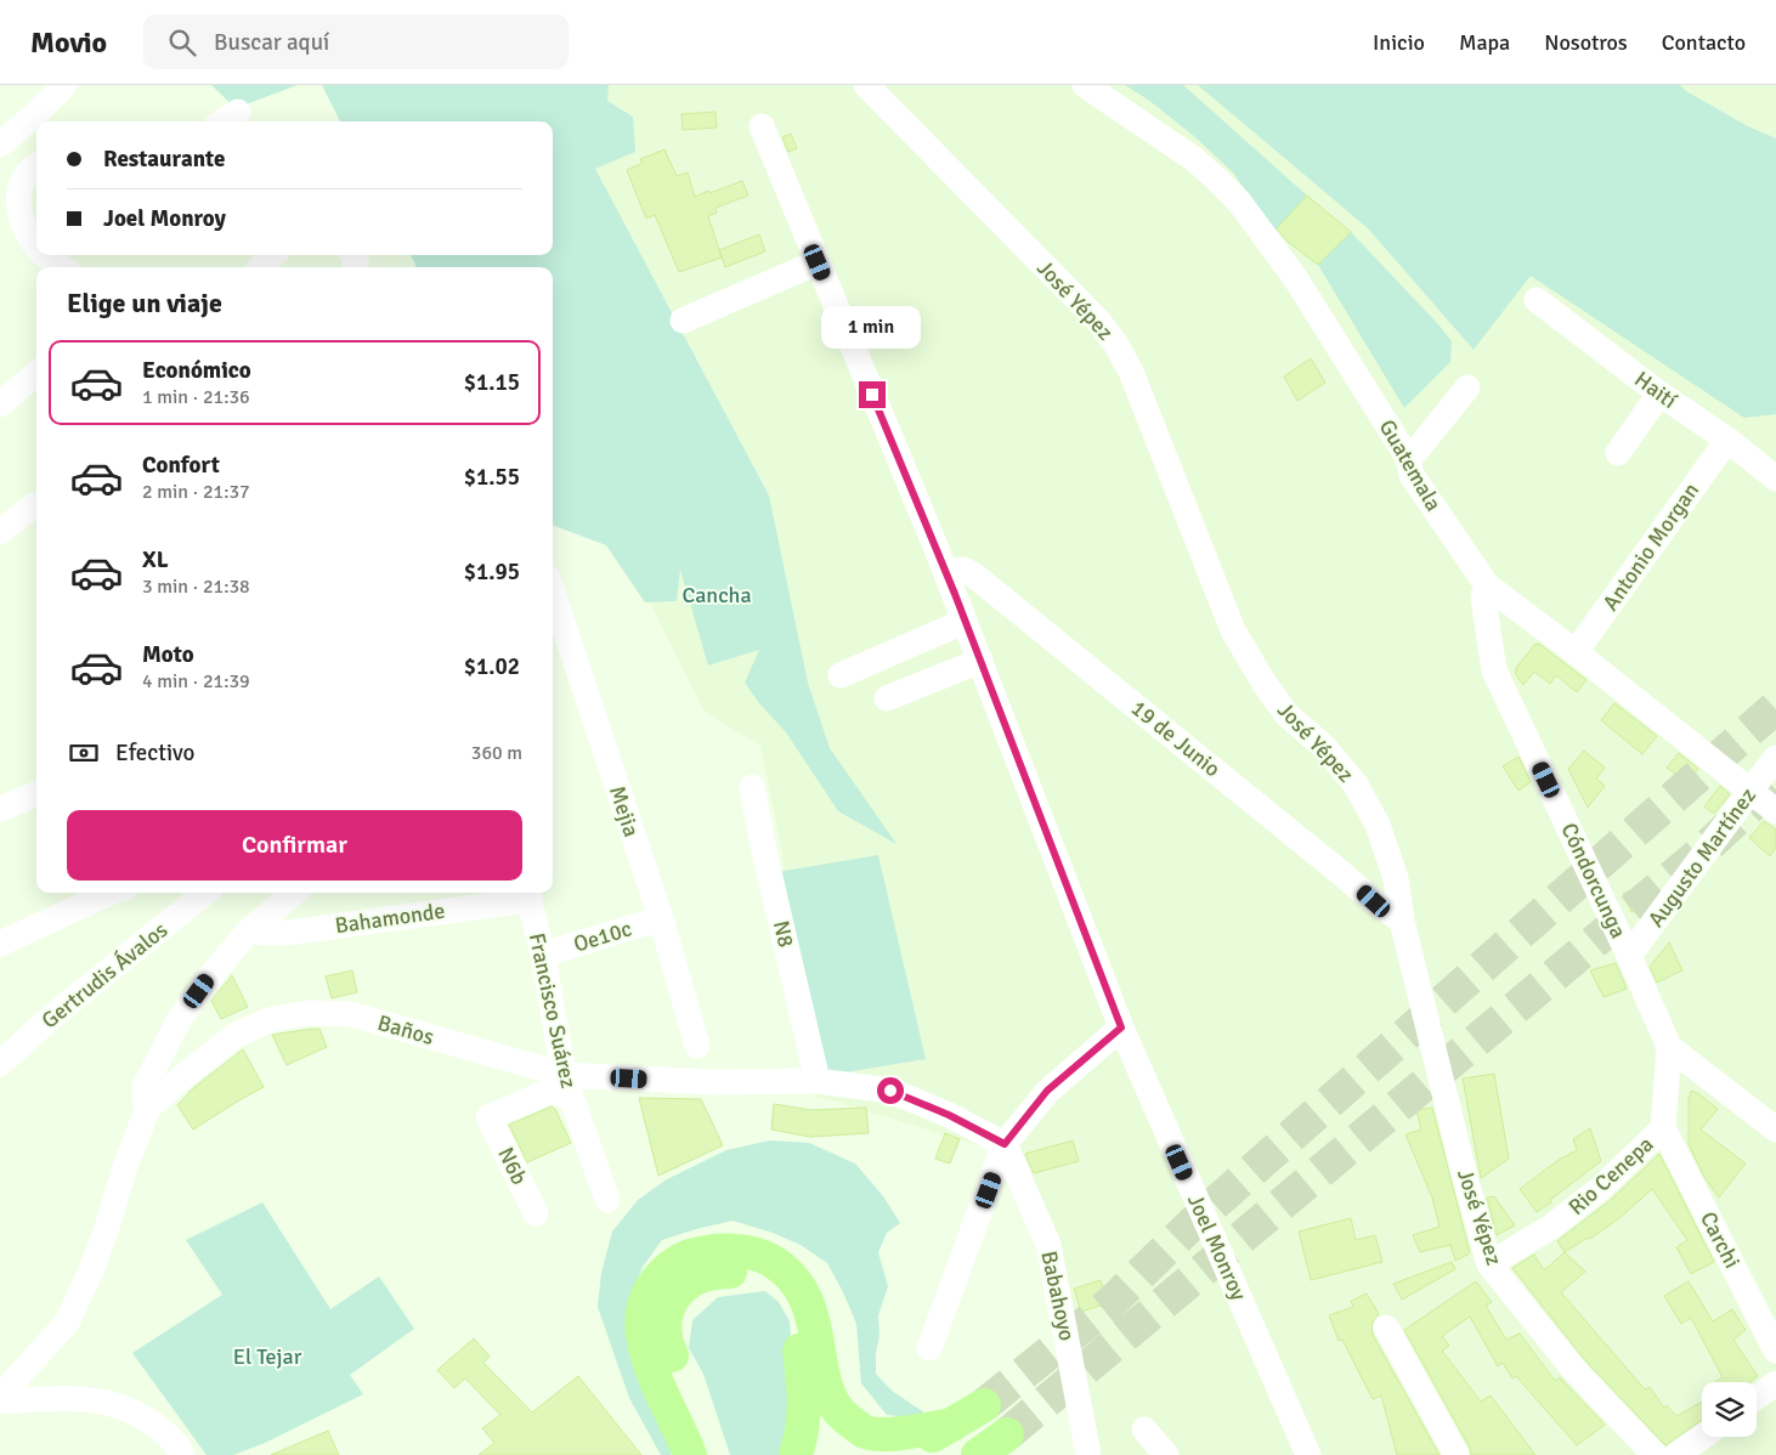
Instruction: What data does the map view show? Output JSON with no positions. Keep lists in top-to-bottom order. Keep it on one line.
{"streets":{"street":["José Yépez","Haití","Guatemala","Antonio Morgan","19 de Junio","Mejia","Augusto Martínez","Cóndorcunga","Bahamonde","N8","Oe10c","Gertrudis Ávalos","Francisco Suárez","Baños","N6b","Rio Cenepa","Carchi","Joel Monroy","Babahoyo"]},"crossings":[["José Yépez","19 de Junio"],["José Yépez","Rio Cenepa"],["Haití","Antonio Morgan"],["Guatemala","Antonio Morgan"],["Guatemala","Augusto Martínez"],["Guatemala","Cóndorcunga"],["19 de Junio","Joel Monroy"],["Mejia","Oe10c"],["Augusto Martínez","Cóndorcunga"],["Cóndorcunga","Rio Cenepa"],["Bahamonde","Francisco Suárez"],["N8","Baños"],["Oe10c","Francisco Suárez"],["Francisco Suárez","Baños"],["Francisco Suárez","N6b"],["Baños","Babahoyo"],["Rio Cenepa","Carchi"]],"parks":["Cancha","El Tejar"],"page":{"header":"Movio","search":"Buscar aquí","nav":["Inicio","Mapa","Nosotros","Contacto"],"banner":["Restaurante","Joel Monroy"],"heading":"Elige un viaje","bubble":"1 min","list":[{"name":"Económico","note":"1 min · 21:36","value":"$1.15"},{"name":"Confort","note":"2 min · 21:37","value":"$1.55"},{"name":"XL","note":"3 min · 21:38","value":"$1.95"},{"name":"Moto","note":"4 min · 21:39","value":"$1.02"}],"pay":["Efectivo","360 m"],"buttons":"Confirmar"}}
